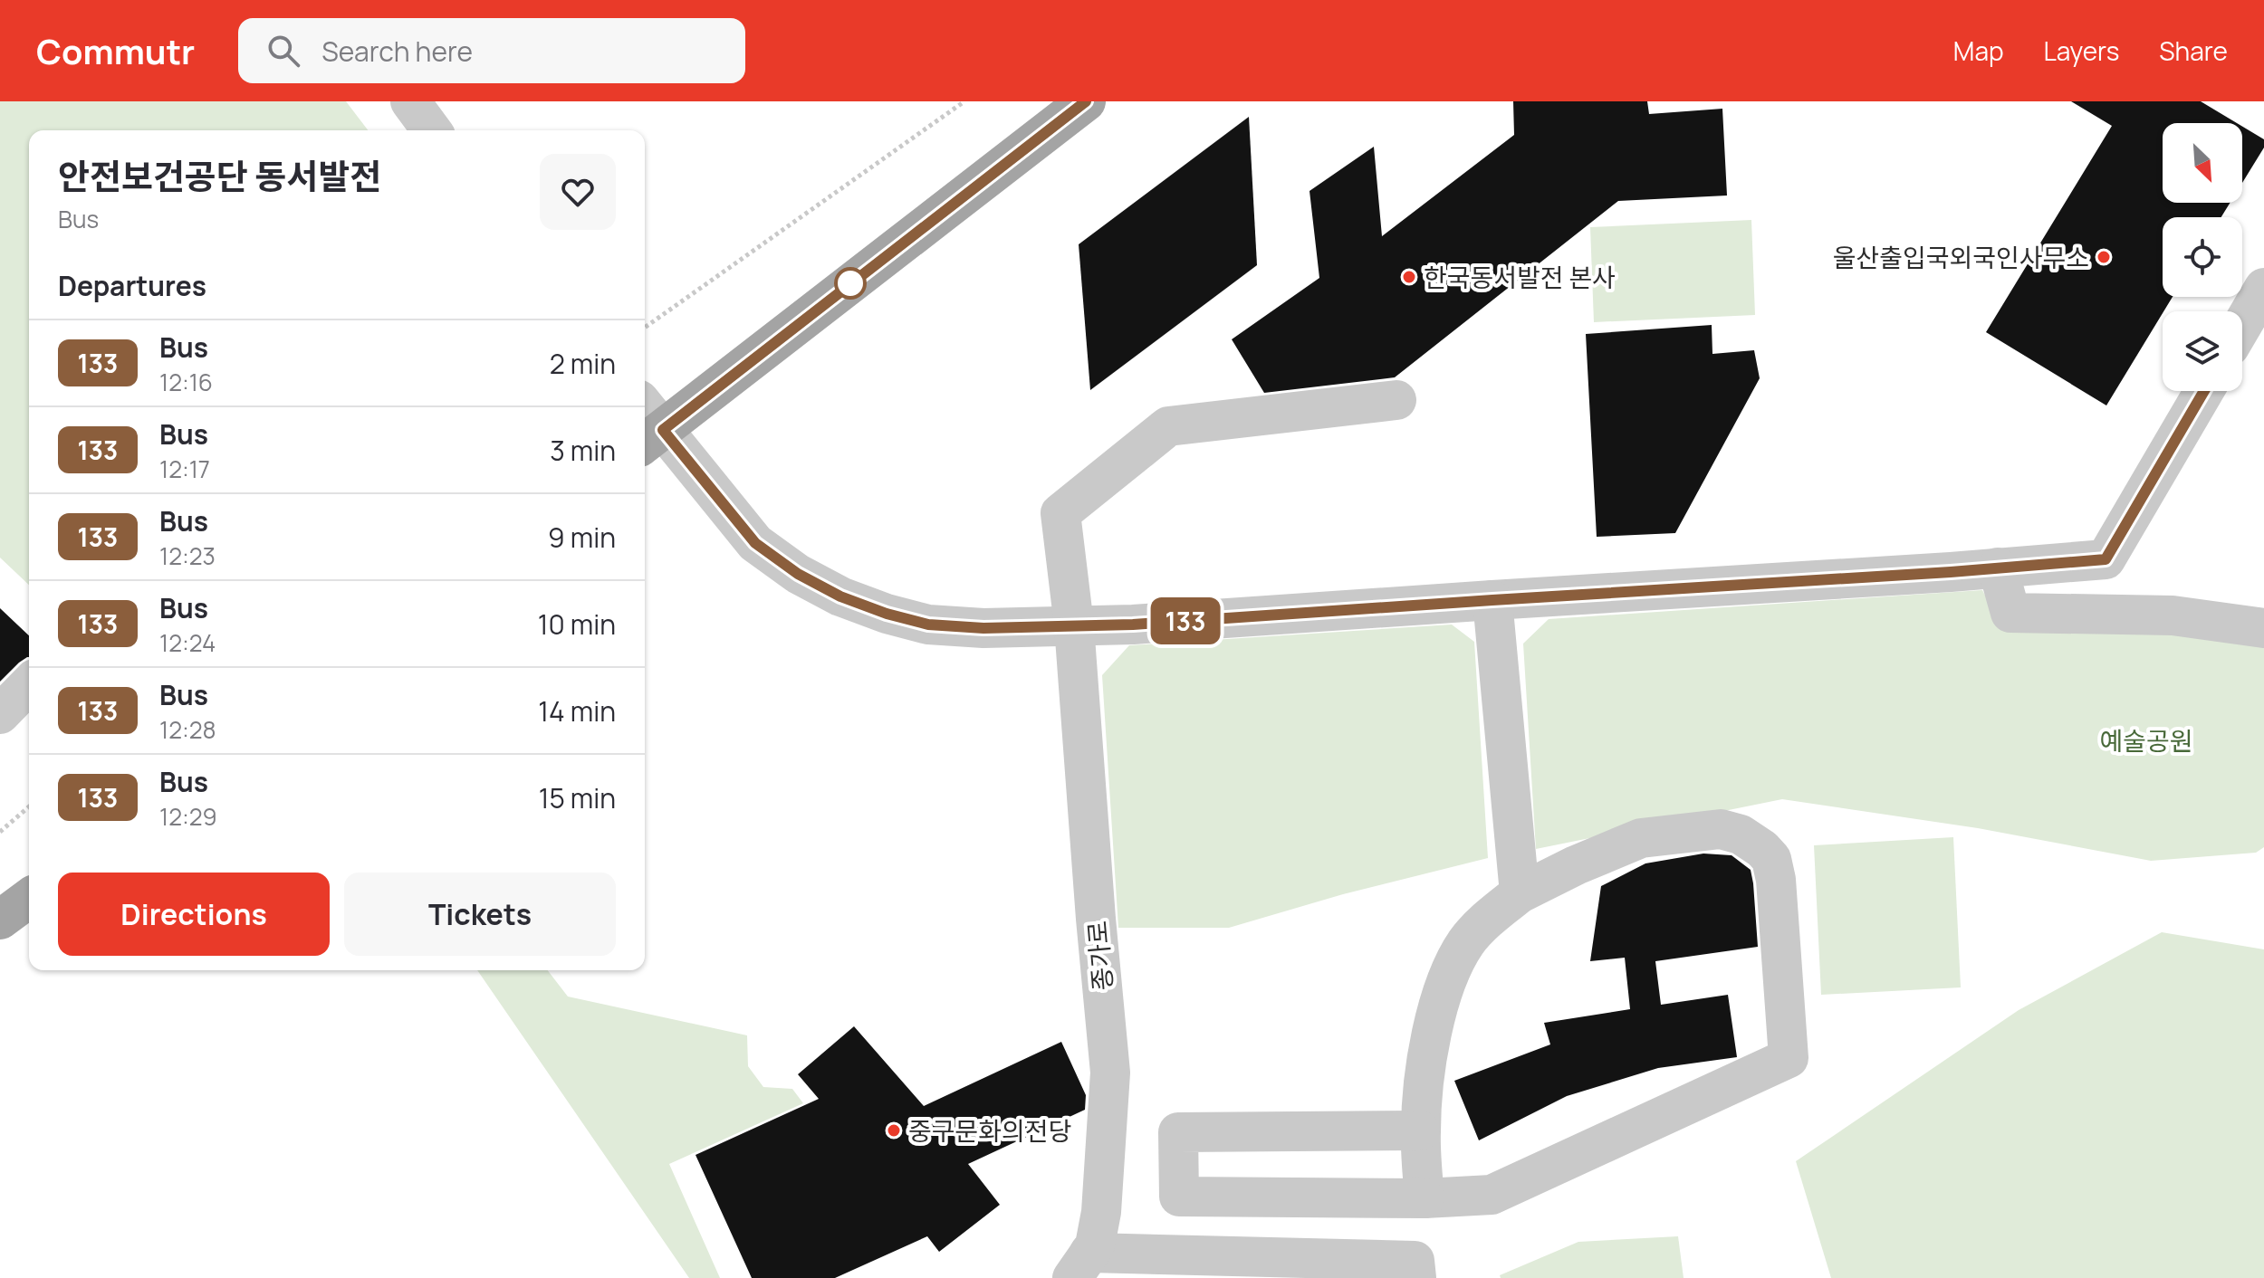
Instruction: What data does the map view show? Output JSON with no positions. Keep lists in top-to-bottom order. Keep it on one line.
{"streets":{"street":["종가로"]},"parks":["예술공원"],"places":["울산출입국외국인사무소","한국동서발전 본사","중구문화의전당"],"lines":["bus line 133"],"north":"bottom right","page":{"header":"Commutr","search":"Search here","nav":["Map","Layers","Share"],"on_map":"133","heading":[["안전보건공단 동서발전","Bus"],"Departures"],"list":[{"mark":"133","name":"Bus","note":"12:16","value":"2 min"},{"mark":"133","name":"Bus","note":"12:17","value":"3 min"},{"mark":"133","name":"Bus","note":"12:23","value":"9 min"},{"mark":"133","name":"Bus","note":"12:24","value":"10 min"},{"mark":"133","name":"Bus","note":"12:28","value":"14 min"},{"mark":"133","name":"Bus","note":"12:29","value":"15 min"}],"buttons":["Directions","Tickets"]}}
